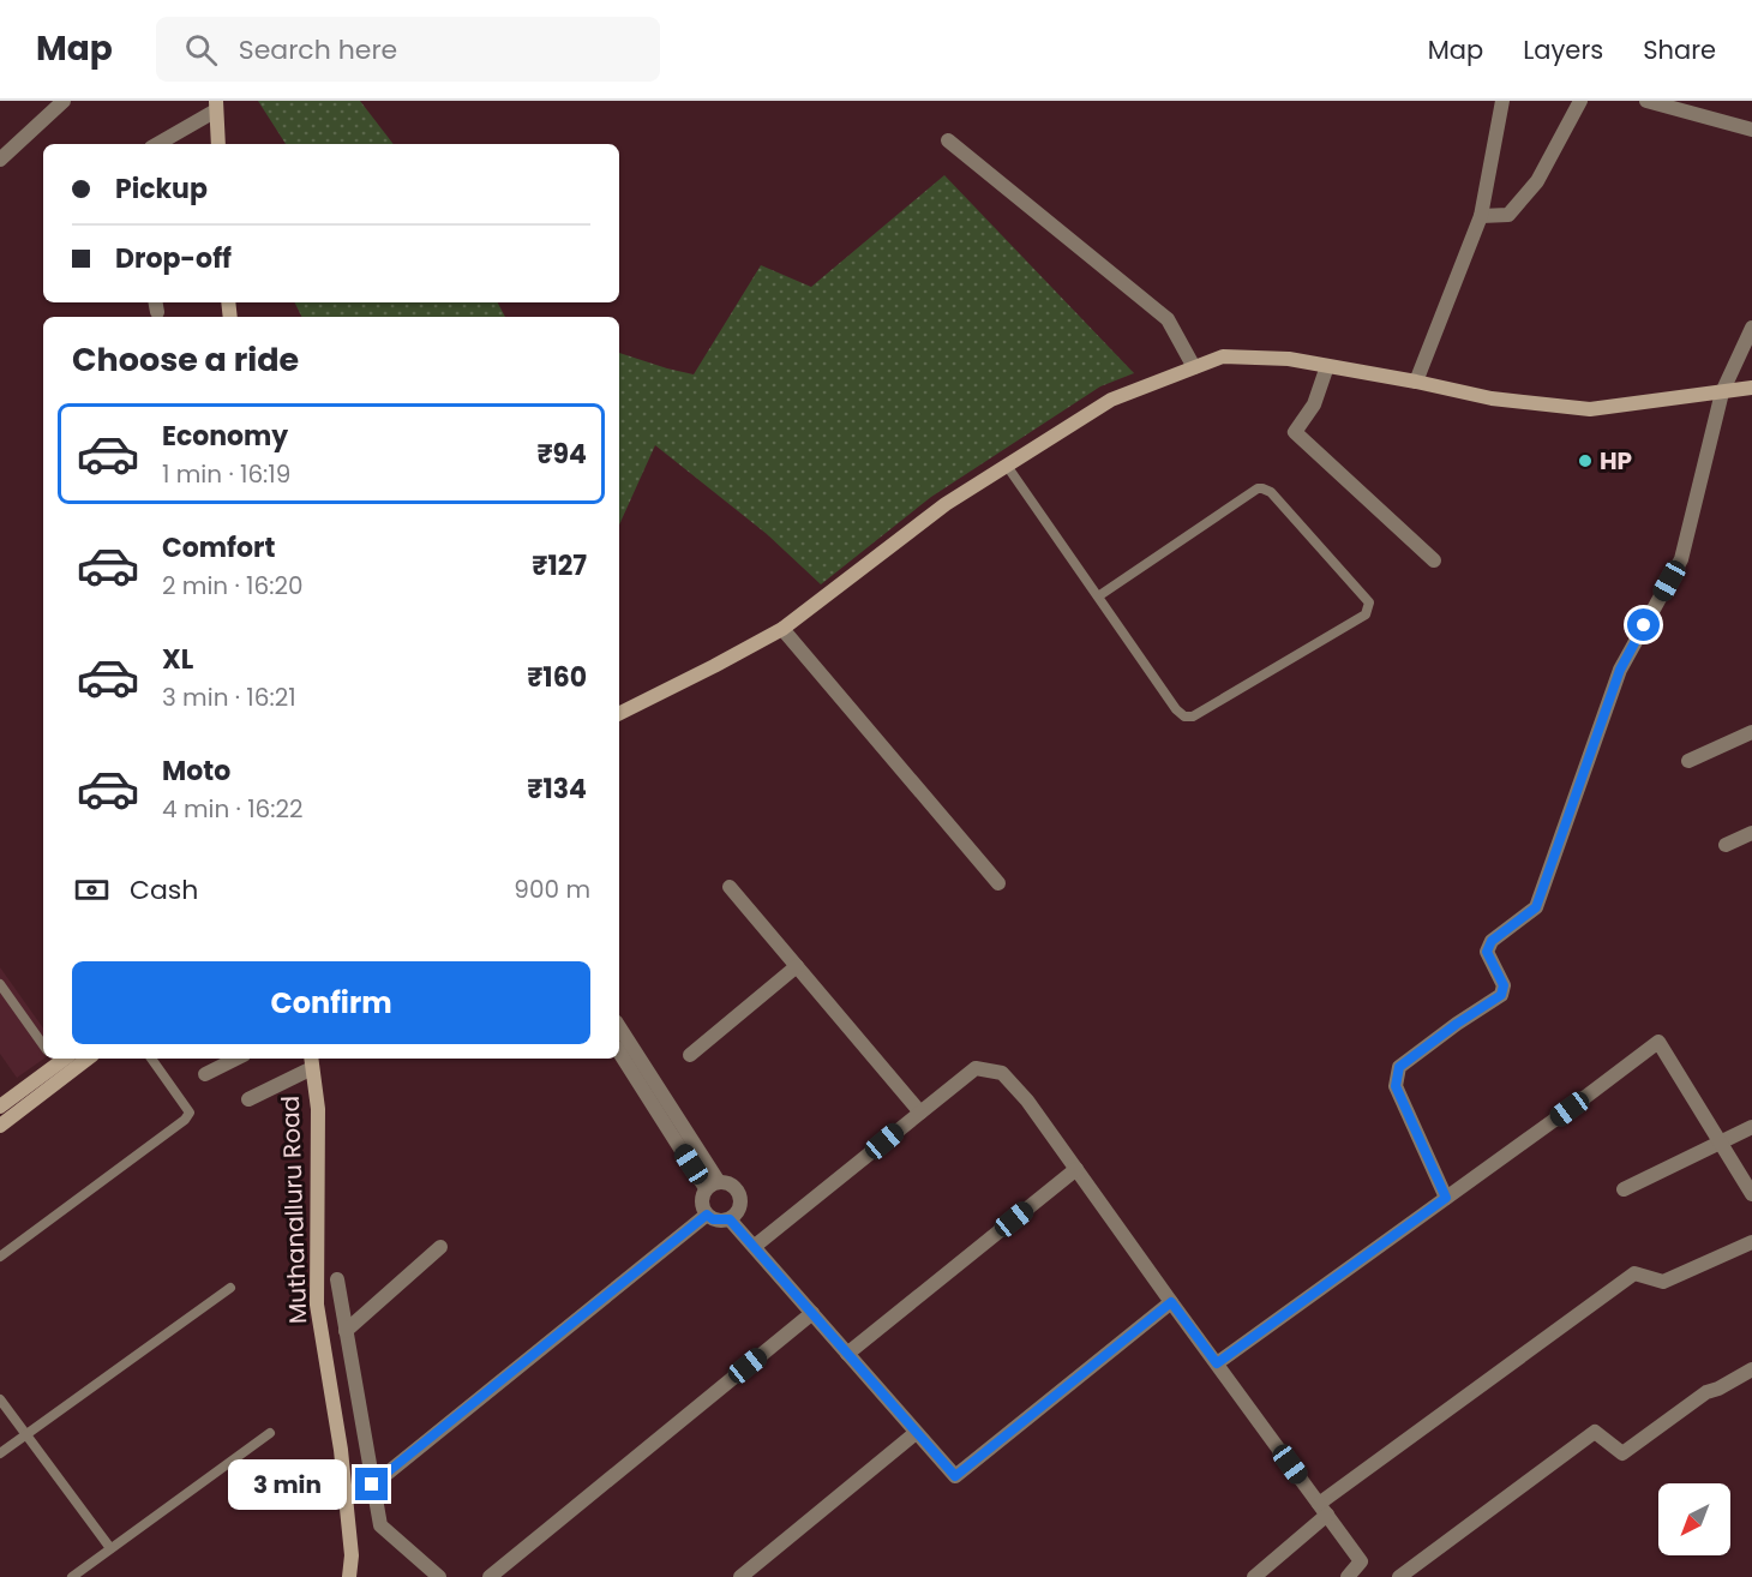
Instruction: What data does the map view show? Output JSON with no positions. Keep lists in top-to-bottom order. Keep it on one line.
{"streets":{"main road":["Muthanalluru Road"]},"places":["HP"],"north":"bottom left","page":{"header":"Map","search":"Search here","nav":["Map","Layers","Share"],"banner":["Pickup","Drop-off"],"heading":"Choose a ride","list":[{"name":"Economy","note":"1 min · 16:19","value":"₹94"},{"name":"Comfort","note":"2 min · 16:20","value":"₹127"},{"name":"XL","note":"3 min · 16:21","value":"₹160"},{"name":"Moto","note":"4 min · 16:22","value":"₹134"}],"pay":["Cash","900 m"],"buttons":"Confirm","bubble":"3 min"}}
